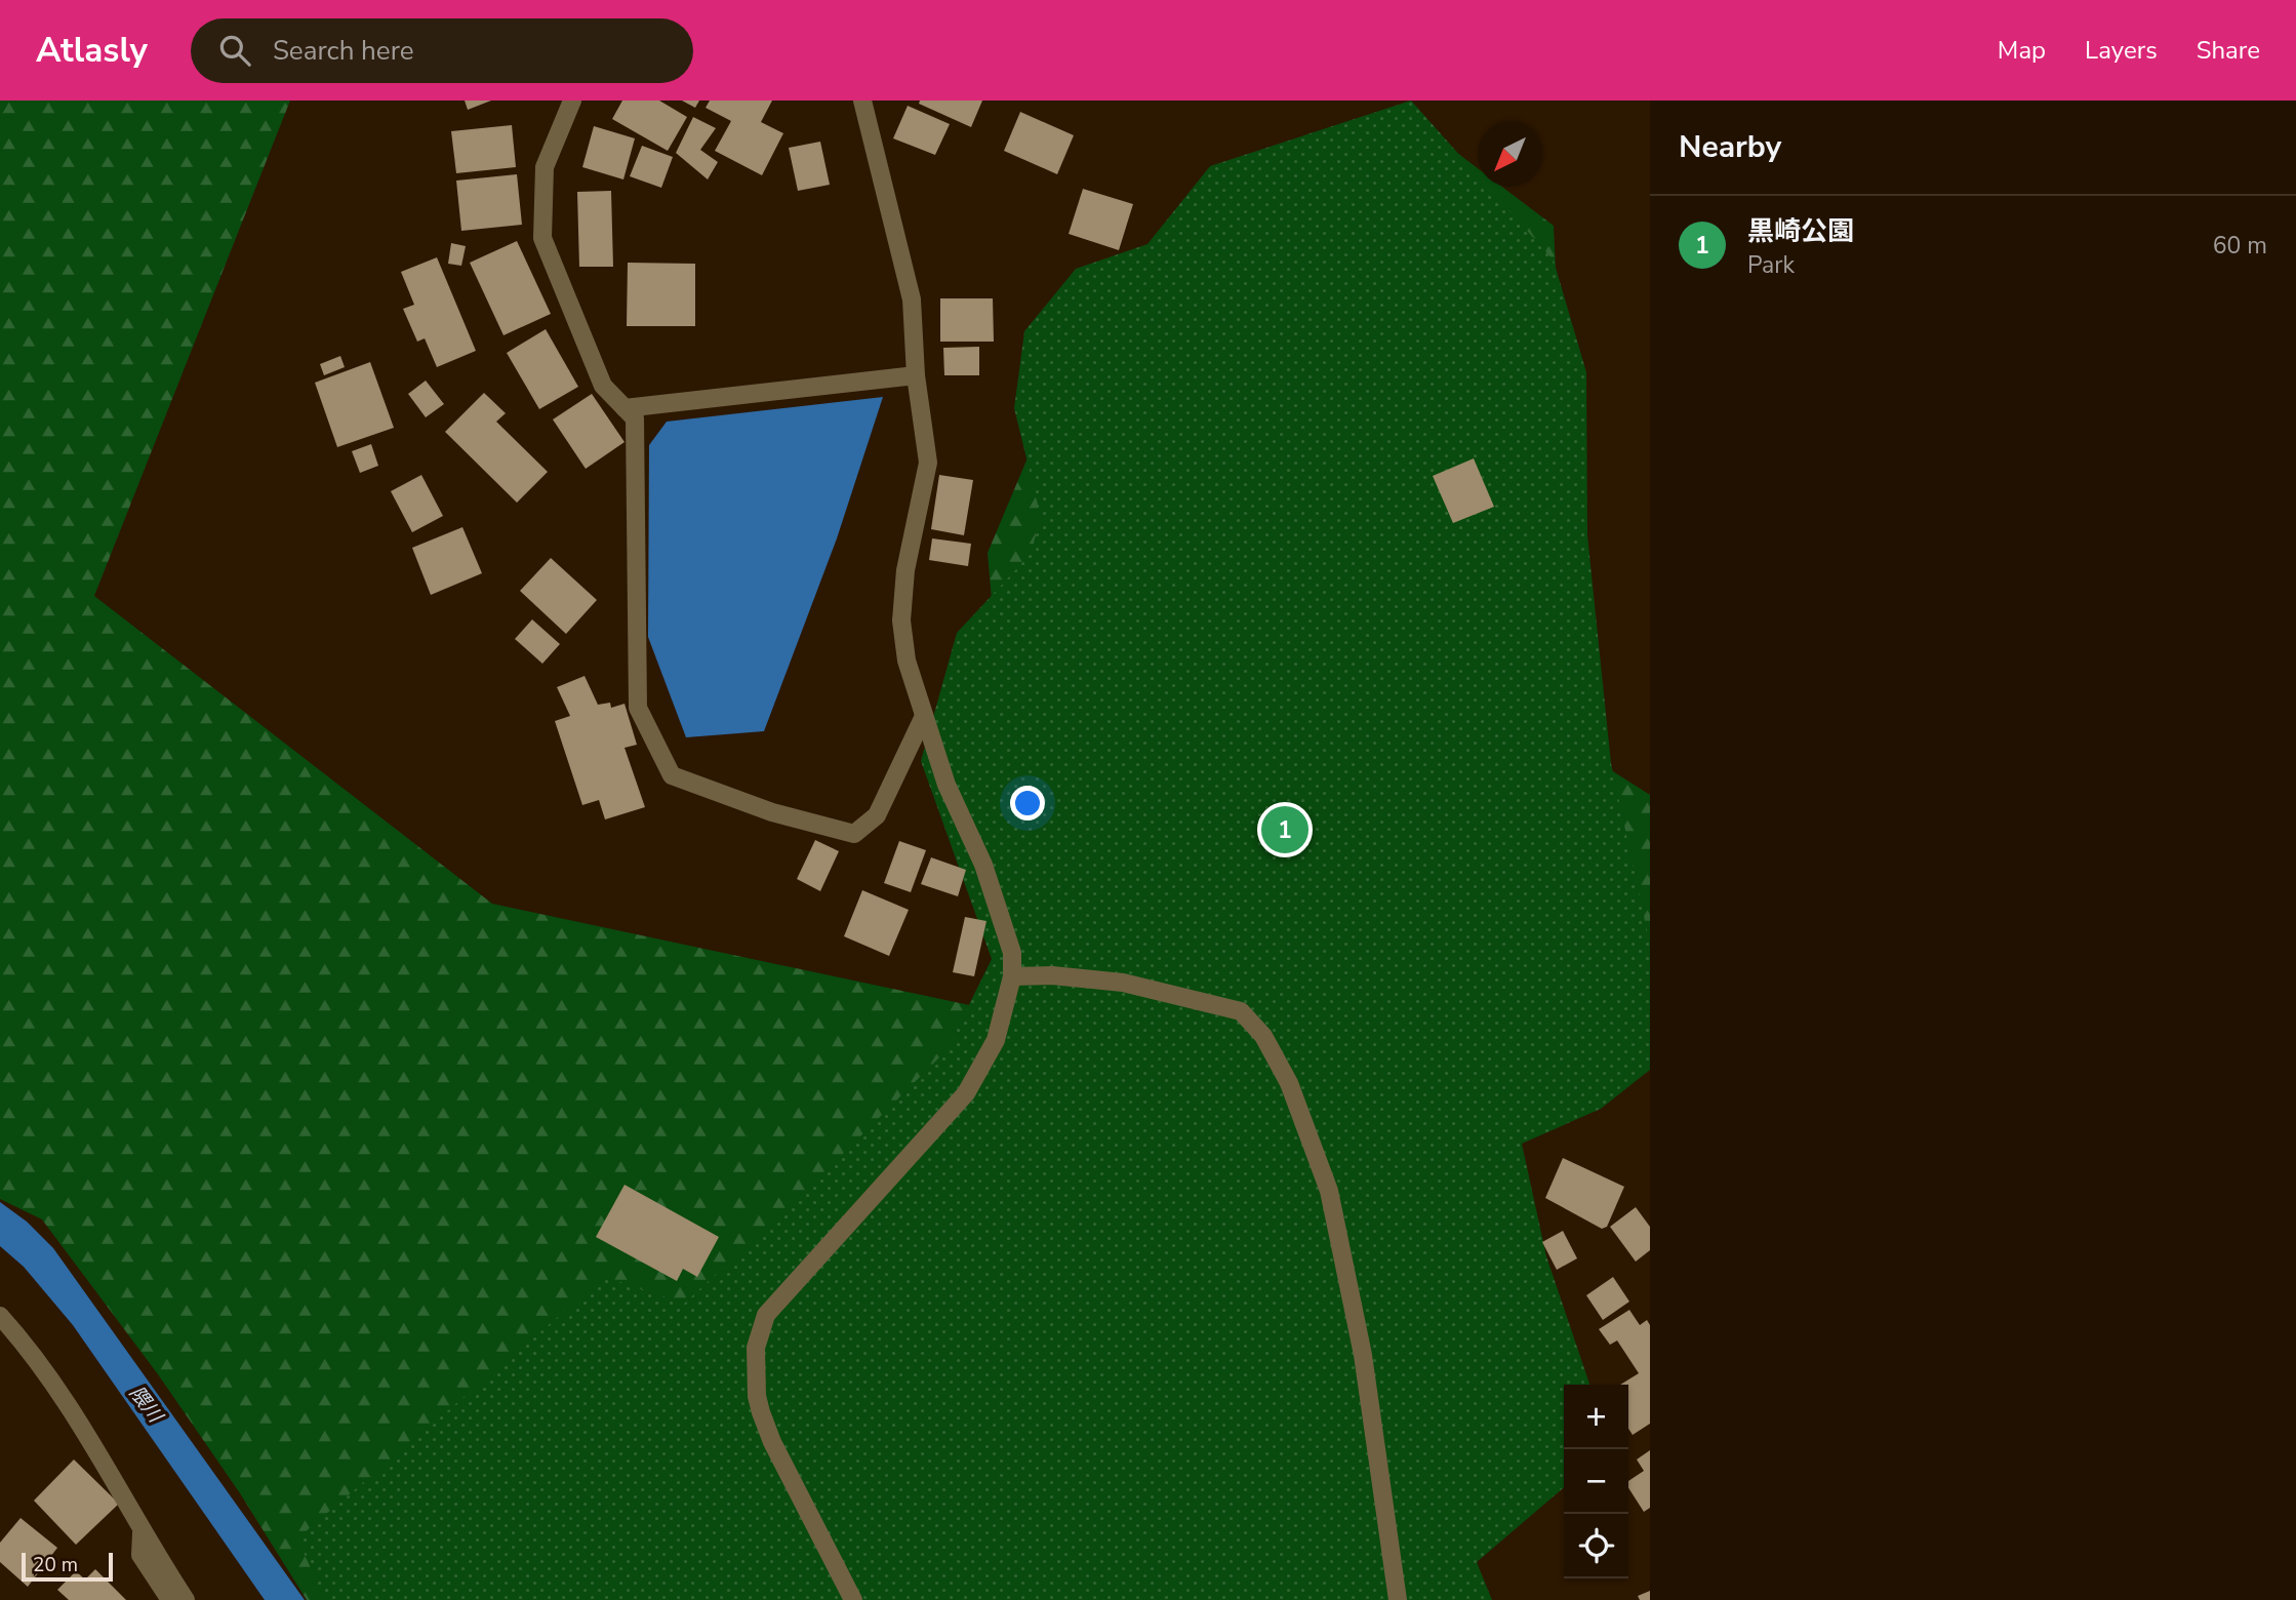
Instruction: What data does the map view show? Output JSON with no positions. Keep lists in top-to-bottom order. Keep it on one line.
{"water":["隈川"],"scale_bar":"20 m","north":"bottom left","page":{"header":"Atlasly","search":"Search here","nav":["Map","Layers","Share"],"heading":"Nearby","list":[{"mark":"1","name":"黒崎公園","note":"Park","value":"60 m"}],"pins":"1","map_buttons":["+","−"],"scale":"20 m"}}
